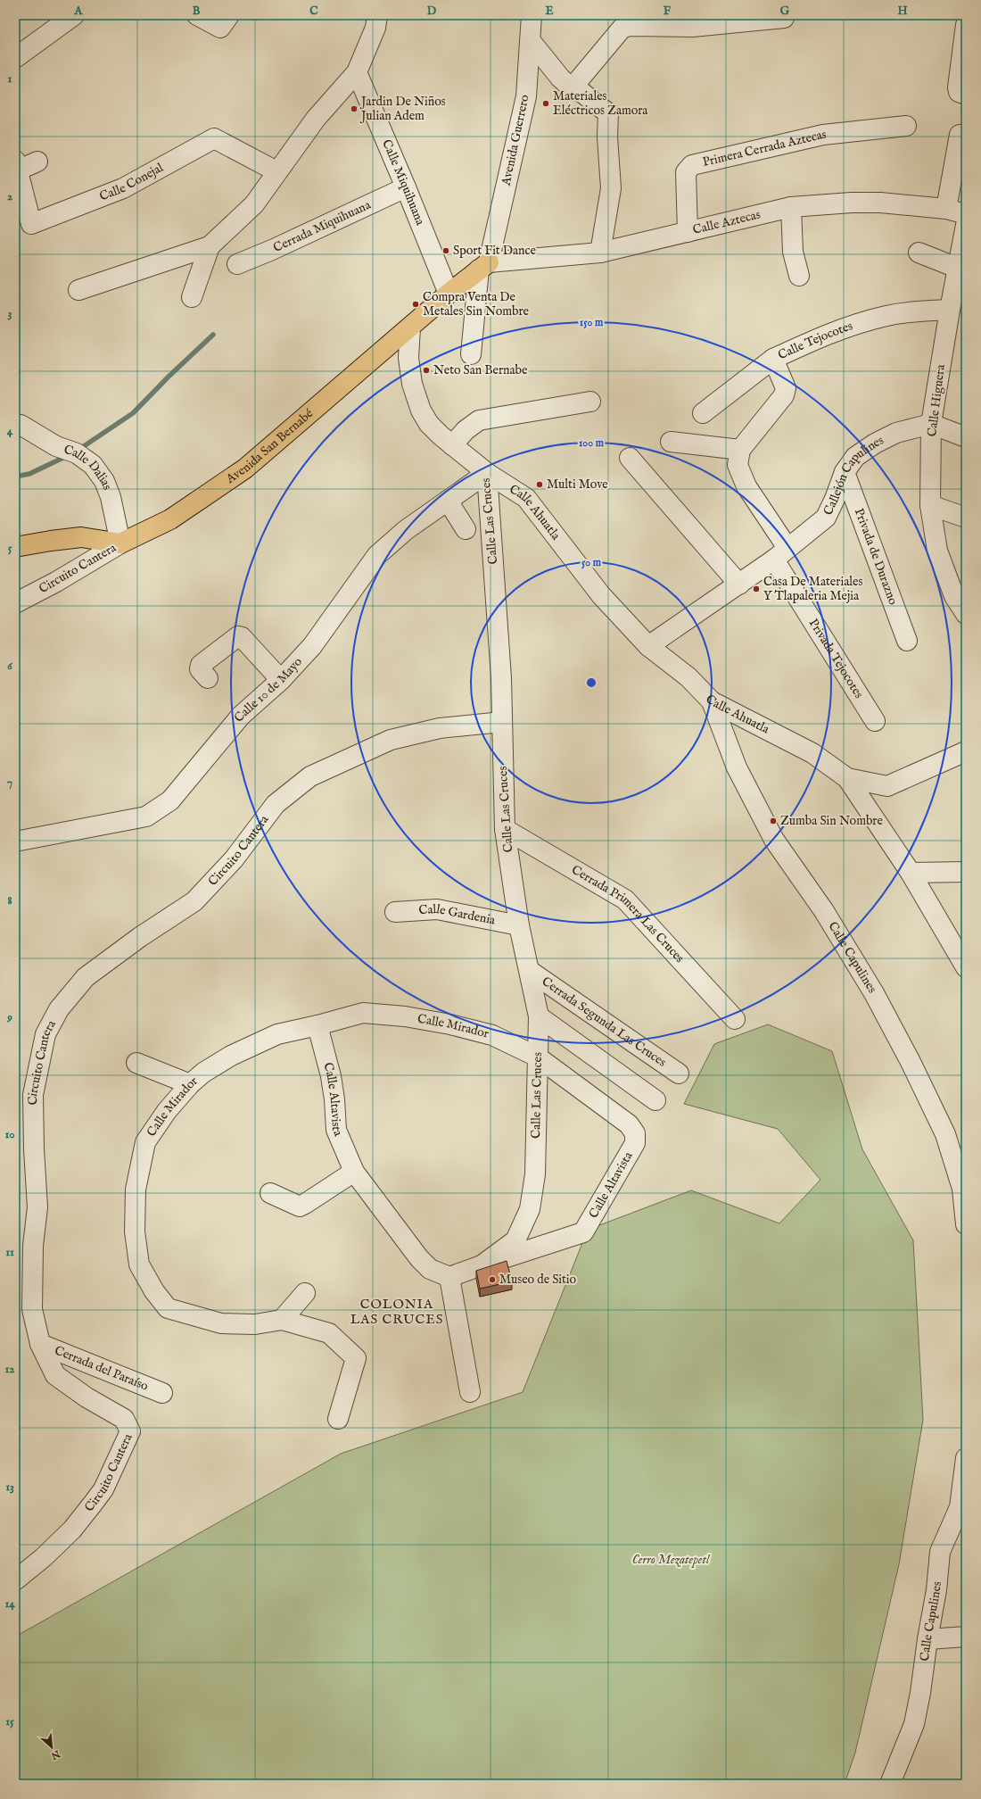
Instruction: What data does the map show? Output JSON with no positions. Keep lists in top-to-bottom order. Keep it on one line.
{"streets":{"main road":["Avenida San Bernabé"],"street":["Avenida Guerrero","Primera Cerrada Aztecas","Calle Conejal","Calle Miquihuana","Calle Aztecas","Cerrada Miquihuana","Calle Tejocotes","Calle Higuera","Calle Dalias","Callejón Capulines","Calle Ahuatla","Calle Las Cruces","Privada de Durazno","Circuito Cantera","Privada Tejocotes","Calle 10 de Mayo","Cerrada Primera Las Cruces","Calle Gardenia","Calle Capulines","Cerrada Segunda Las Cruces","Calle Mirador","Calle Altavista","Cerrada del Paraíso"]},"crossings":[["Avenida Guerrero","Calle Aztecas"],["Avenida Guerrero","Avenida San Bernabé"],["Primera Cerrada Aztecas","Calle Aztecas"],["Calle Miquihuana","Cerrada Miquihuana"],["Calle Miquihuana","Avenida San Bernabé"],["Calle Aztecas","Avenida San Bernabé"],["Calle Tejocotes","Calle Higuera"],["Calle Higuera","Callejón Capulines"],["Avenida San Bernabé","Calle Dalias"],["Avenida San Bernabé","Calle Las Cruces"],["Avenida San Bernabé","Circuito Cantera"],["Calle Dalias","Circuito Cantera"],["Callejón Capulines","Calle Ahuatla"],["Callejón Capulines","Privada de Durazno"],["Callejón Capulines","Privada Tejocotes"],["Calle Ahuatla","Calle Las Cruces"],["Calle Ahuatla","Calle 10 de Mayo"],["Calle Ahuatla","Calle Capulines"],["Calle Las Cruces","Circuito Cantera"],["Calle Las Cruces","Calle 10 de Mayo"],["Calle Las Cruces","Cerrada Primera Las Cruces"],["Calle Las Cruces","Calle Gardenia"],["Calle Las Cruces","Cerrada Segunda Las Cruces"],["Calle Las Cruces","Calle Mirador"],["Calle Las Cruces","Calle Altavista"],["Circuito Cantera","Cerrada del Paraíso"],["Calle Mirador","Calle Altavista"]],"districts":["COLONIA LAS CRUCES"],"parks":["Cerro Mezatepetl"],"places":["Materiales Eléctricos Zamora","Jardin De Niños Julian Adem","Sport Fit Dance","Compra Venta De Metales Sin Nombre","Neto San Bernabe","Multi Move","Casa De Materiales Y Tlapaleria Mejia","Zumba Sin Nombre","Museo de Sitio"],"north":"bottom right","grid":{"columns":["A","B","C","D","E","F","G","H"],"rows":["1","2","3","4","5","6","7","8","9","10","11","12","13","14","15"]},"rings":["150 m","100 m","50 m"]}
